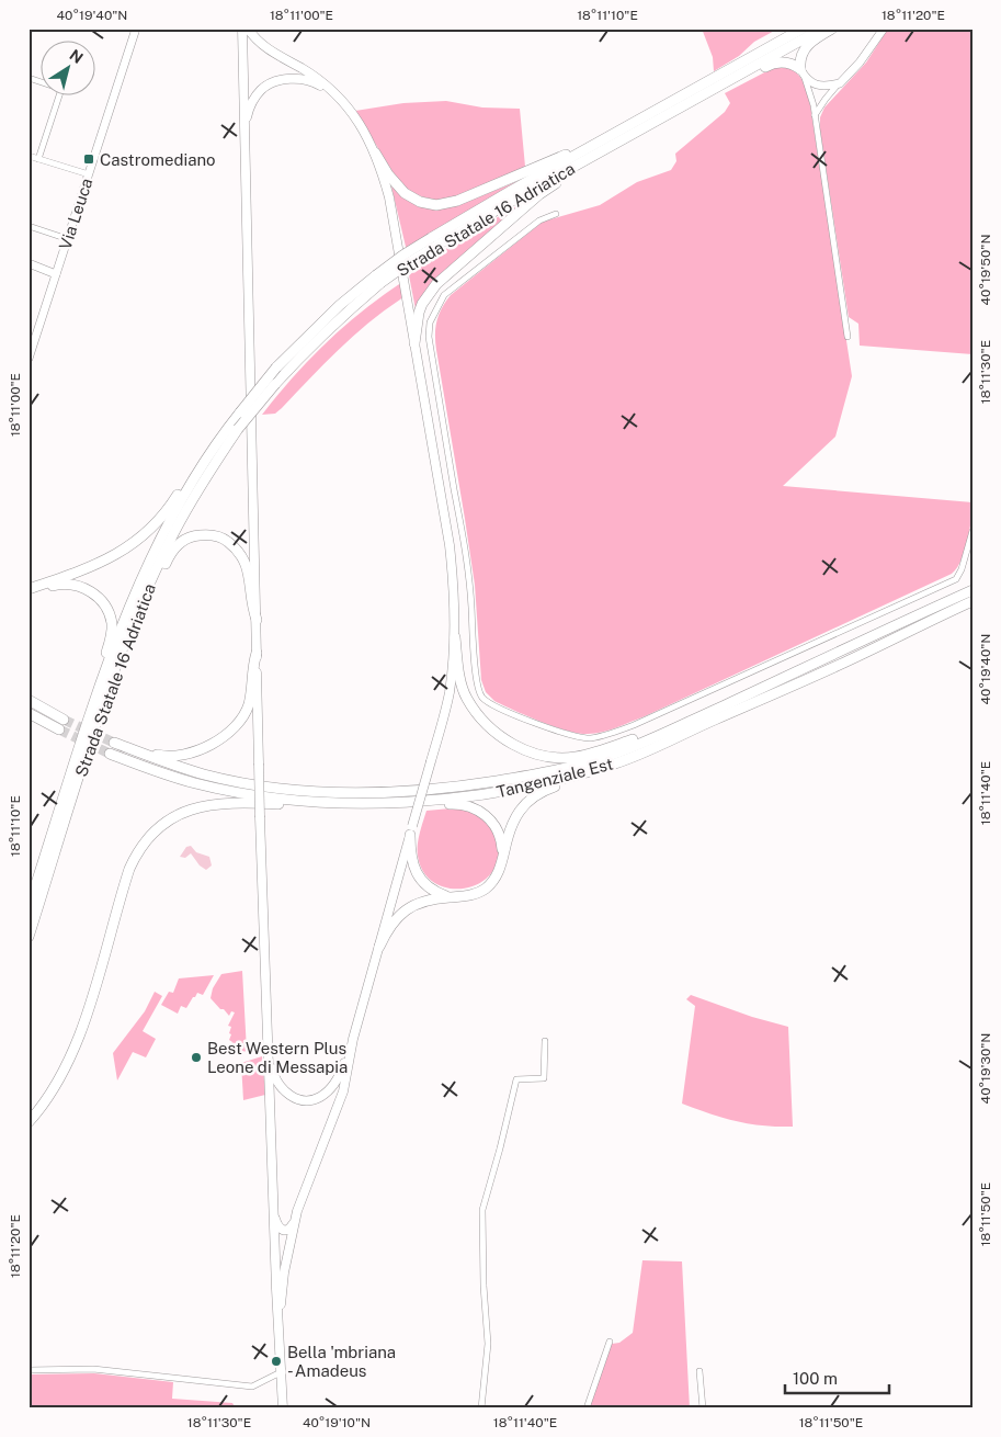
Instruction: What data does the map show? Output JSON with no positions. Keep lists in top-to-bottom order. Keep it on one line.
{"streets":{"highway":["Strada Statale 16 Adriatica","Tangenziale Est"],"street":["Via Leuca"]},"places":{"transit":["Castromediano"],"other":["Best Western Plus Leone di Messapia","Bella 'mbriana - Amadeus"]},"scale_bar":"100 m","north":"top right","coordinates":["40°19'40\"N","18°11'00\"E","18°11'10\"E","18°11'20\"E","40°19'50\"N","18°11'30\"E","18°11'40\"E","40°19'30\"N","18°11'50\"E","40°19'10\"N"]}
